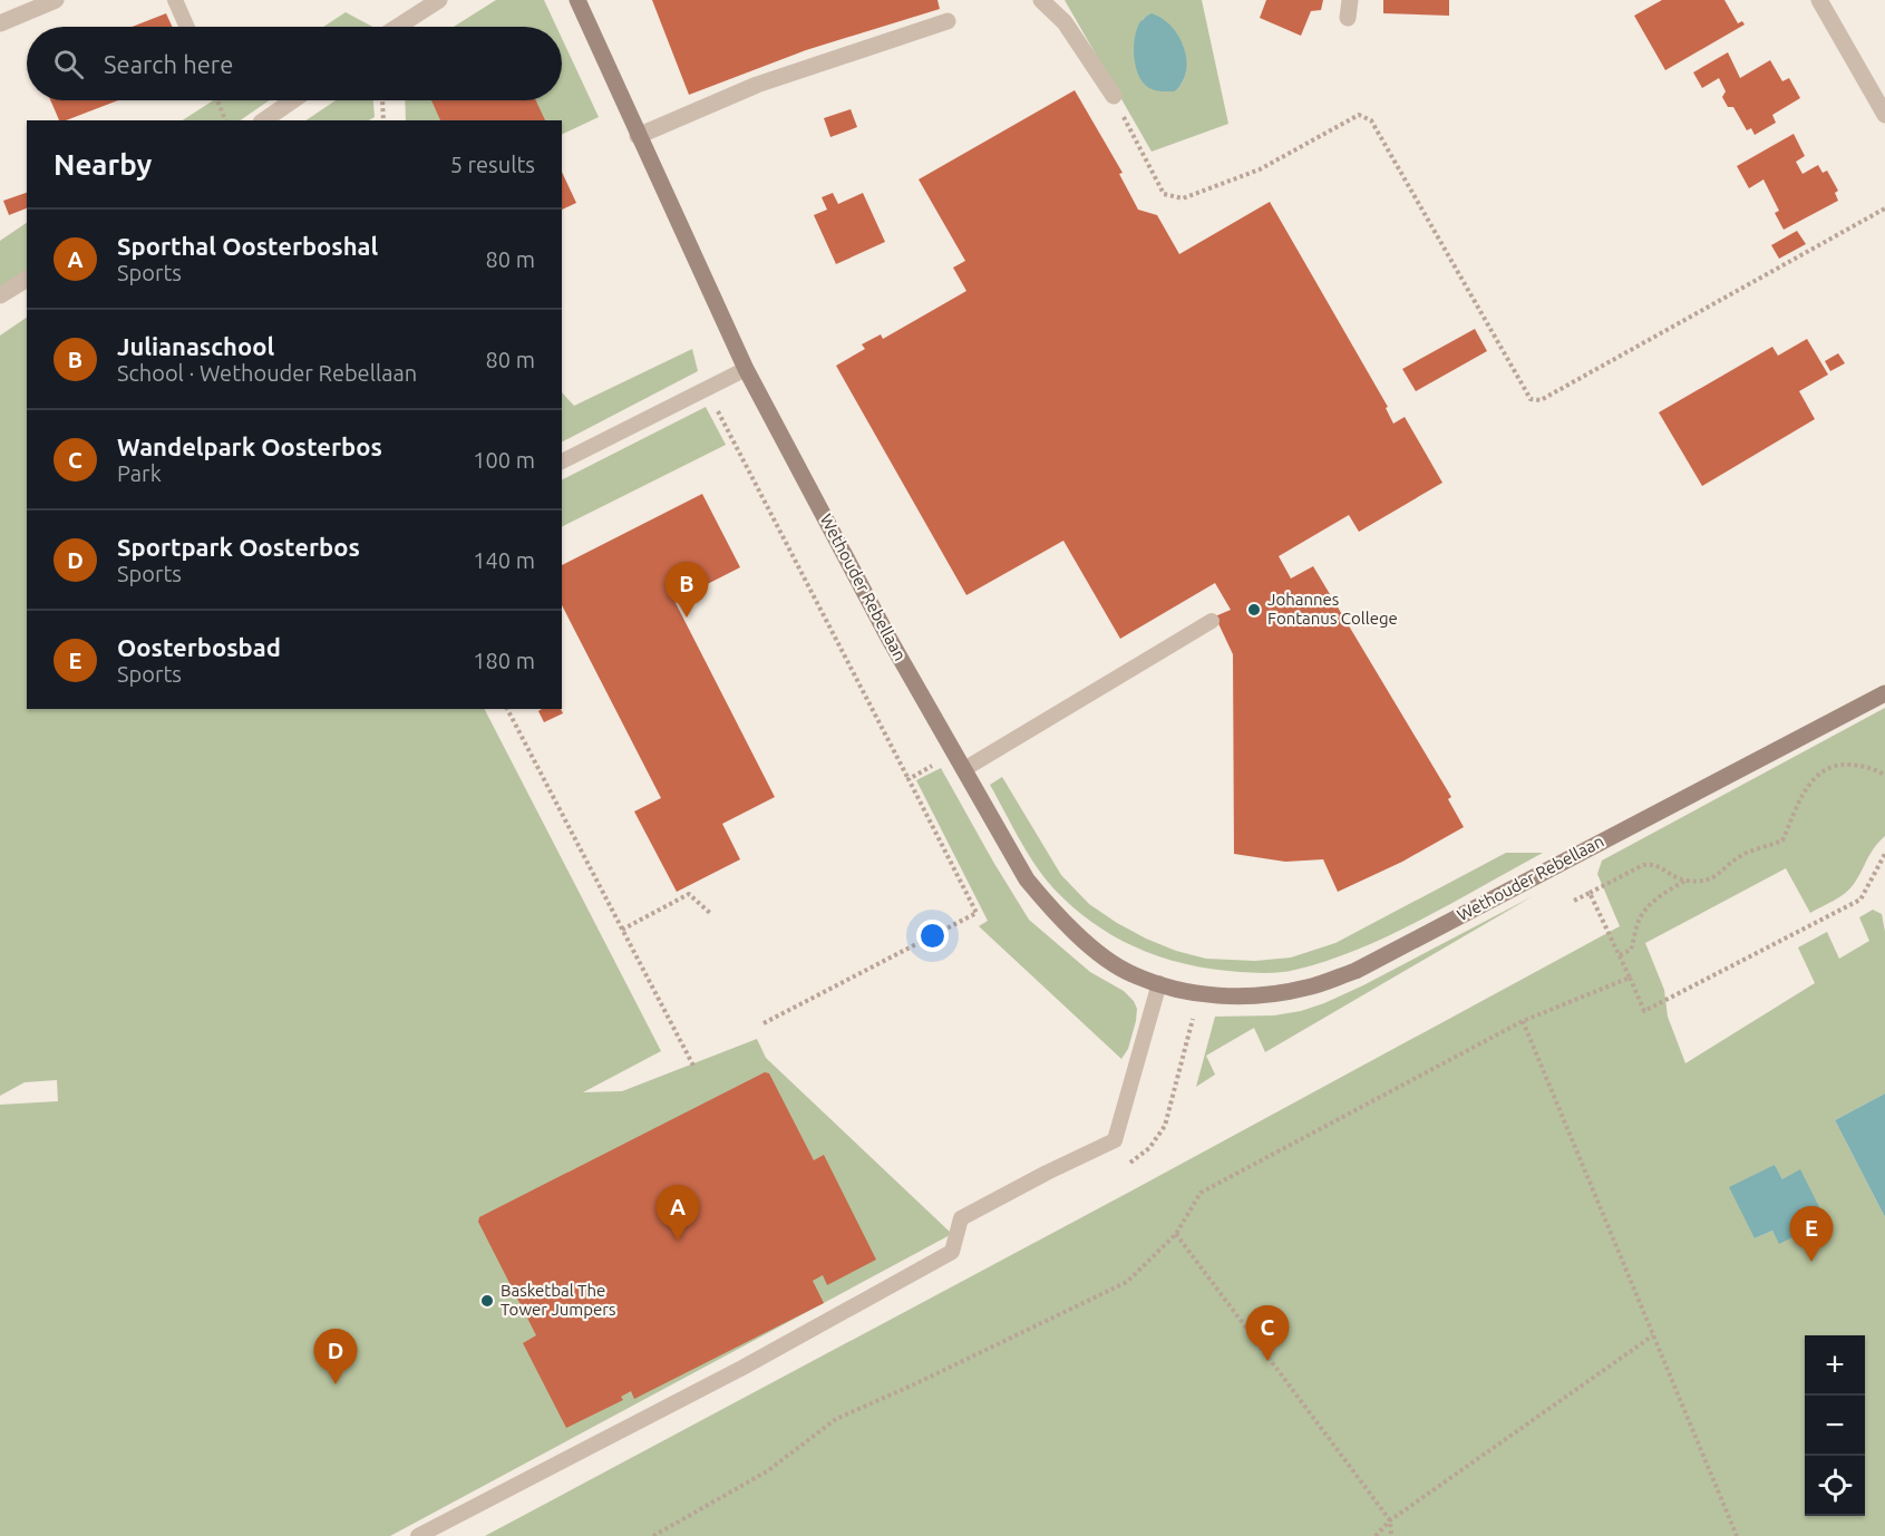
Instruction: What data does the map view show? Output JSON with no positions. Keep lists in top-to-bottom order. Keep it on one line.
{"streets":{"street":["Wethouder Rebellaan"]},"places":["Johannes Fontanus College","Basketbal The Tower Jumpers"],"page":{"search":"Search here","heading":["Nearby","5 results"],"list":[{"mark":"A","name":"Sporthal Oosterboshal","note":"Sports","value":"80 m"},{"mark":"B","name":"Julianaschool","note":"School · Wethouder Rebellaan","value":"80 m"},{"mark":"C","name":"Wandelpark Oosterbos","note":"Park","value":"100 m"},{"mark":"D","name":"Sportpark Oosterbos","note":"Sports","value":"140 m"},{"mark":"E","name":"Oosterbosbad","note":"Sports","value":"180 m"}],"pins":["B","A","E","C","D"],"map_buttons":["+","−"]}}
